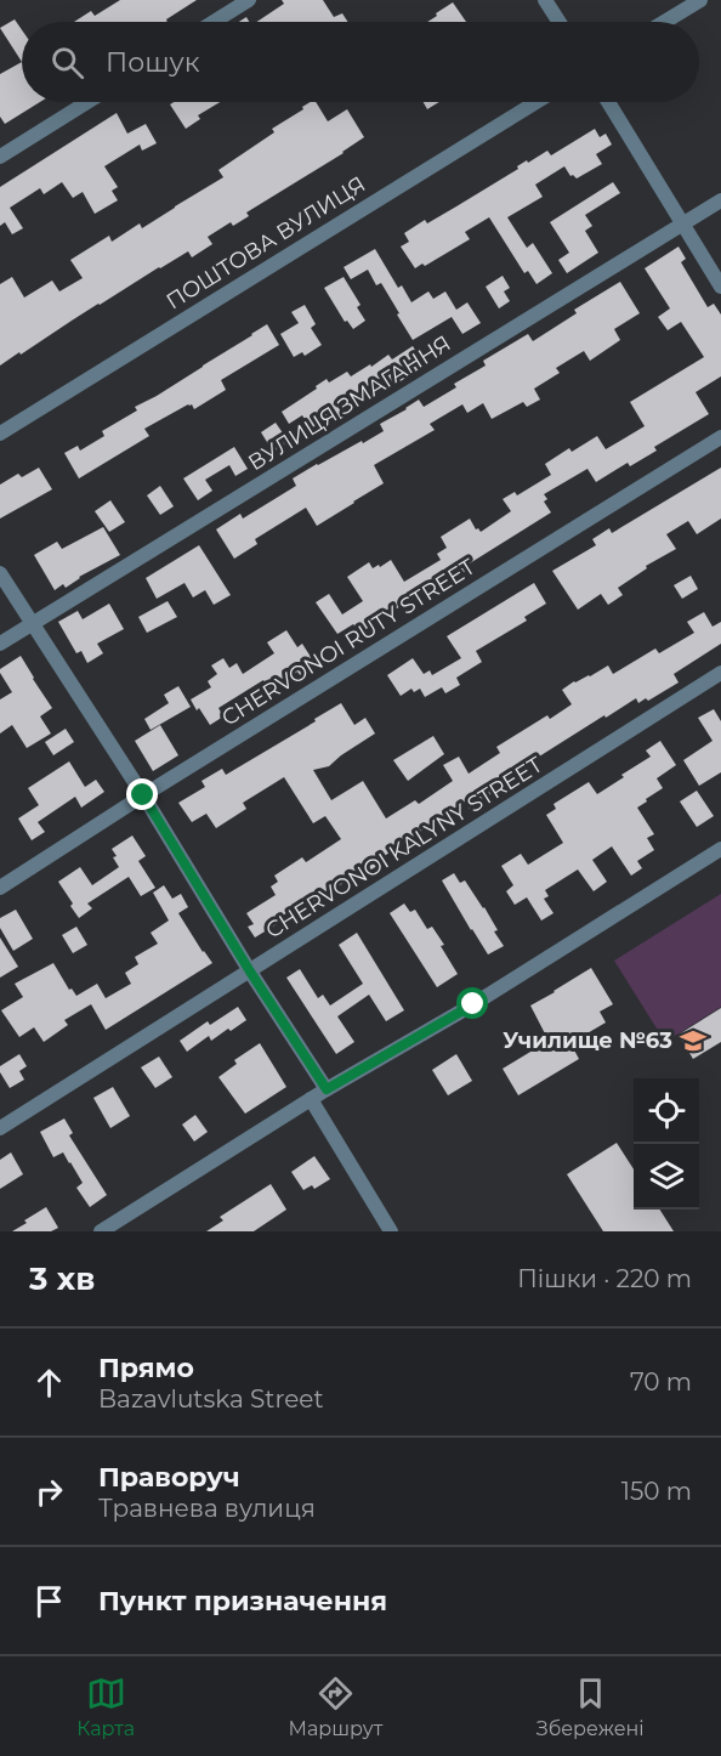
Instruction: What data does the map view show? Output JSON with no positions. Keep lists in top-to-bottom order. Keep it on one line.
{"streets":{"street":["ПОШТОВА ВУЛИЦЯ","ВУЛИЦЯ ЗМАГАННЯ","CHERVONOI RUTY STREET","CHERVONOI KALYNY STREET"]},"places":{"school or university":["Училище №63"]},"page":{"search":"Пошук","heading":["3 хв","Пішки · 220 m"],"list":[["Прямо","Bazavlutska Street","70 m"],["Праворуч","Травнева вулиця","150 m"],"Пункт призначення"],"nav":["Карта","Маршрут","Збережені"]}}
